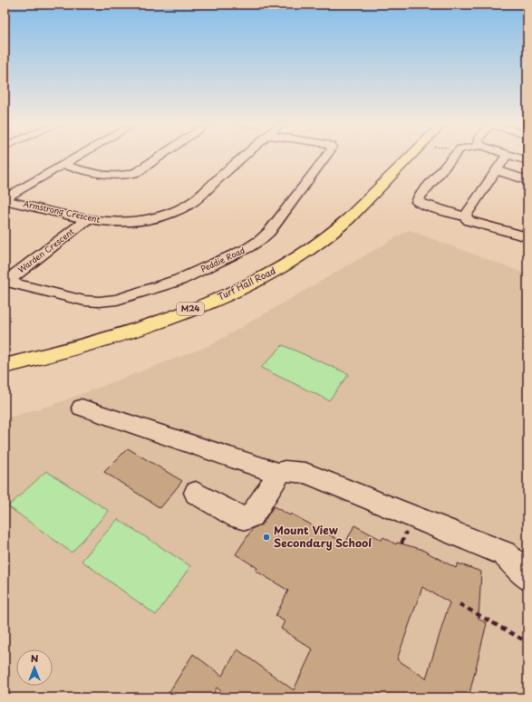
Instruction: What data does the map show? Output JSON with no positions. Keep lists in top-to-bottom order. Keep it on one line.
{"streets":{"main road":["Turf Hall Road","M24"],"street":["Armstrong Crescent","Warden Crescent","Peddie Road"]},"crossings":[["Armstrong Crescent","Warden Crescent"],["Warden Crescent","Peddie Road"]],"places":["Mount View Secondary School"],"north":"top"}
